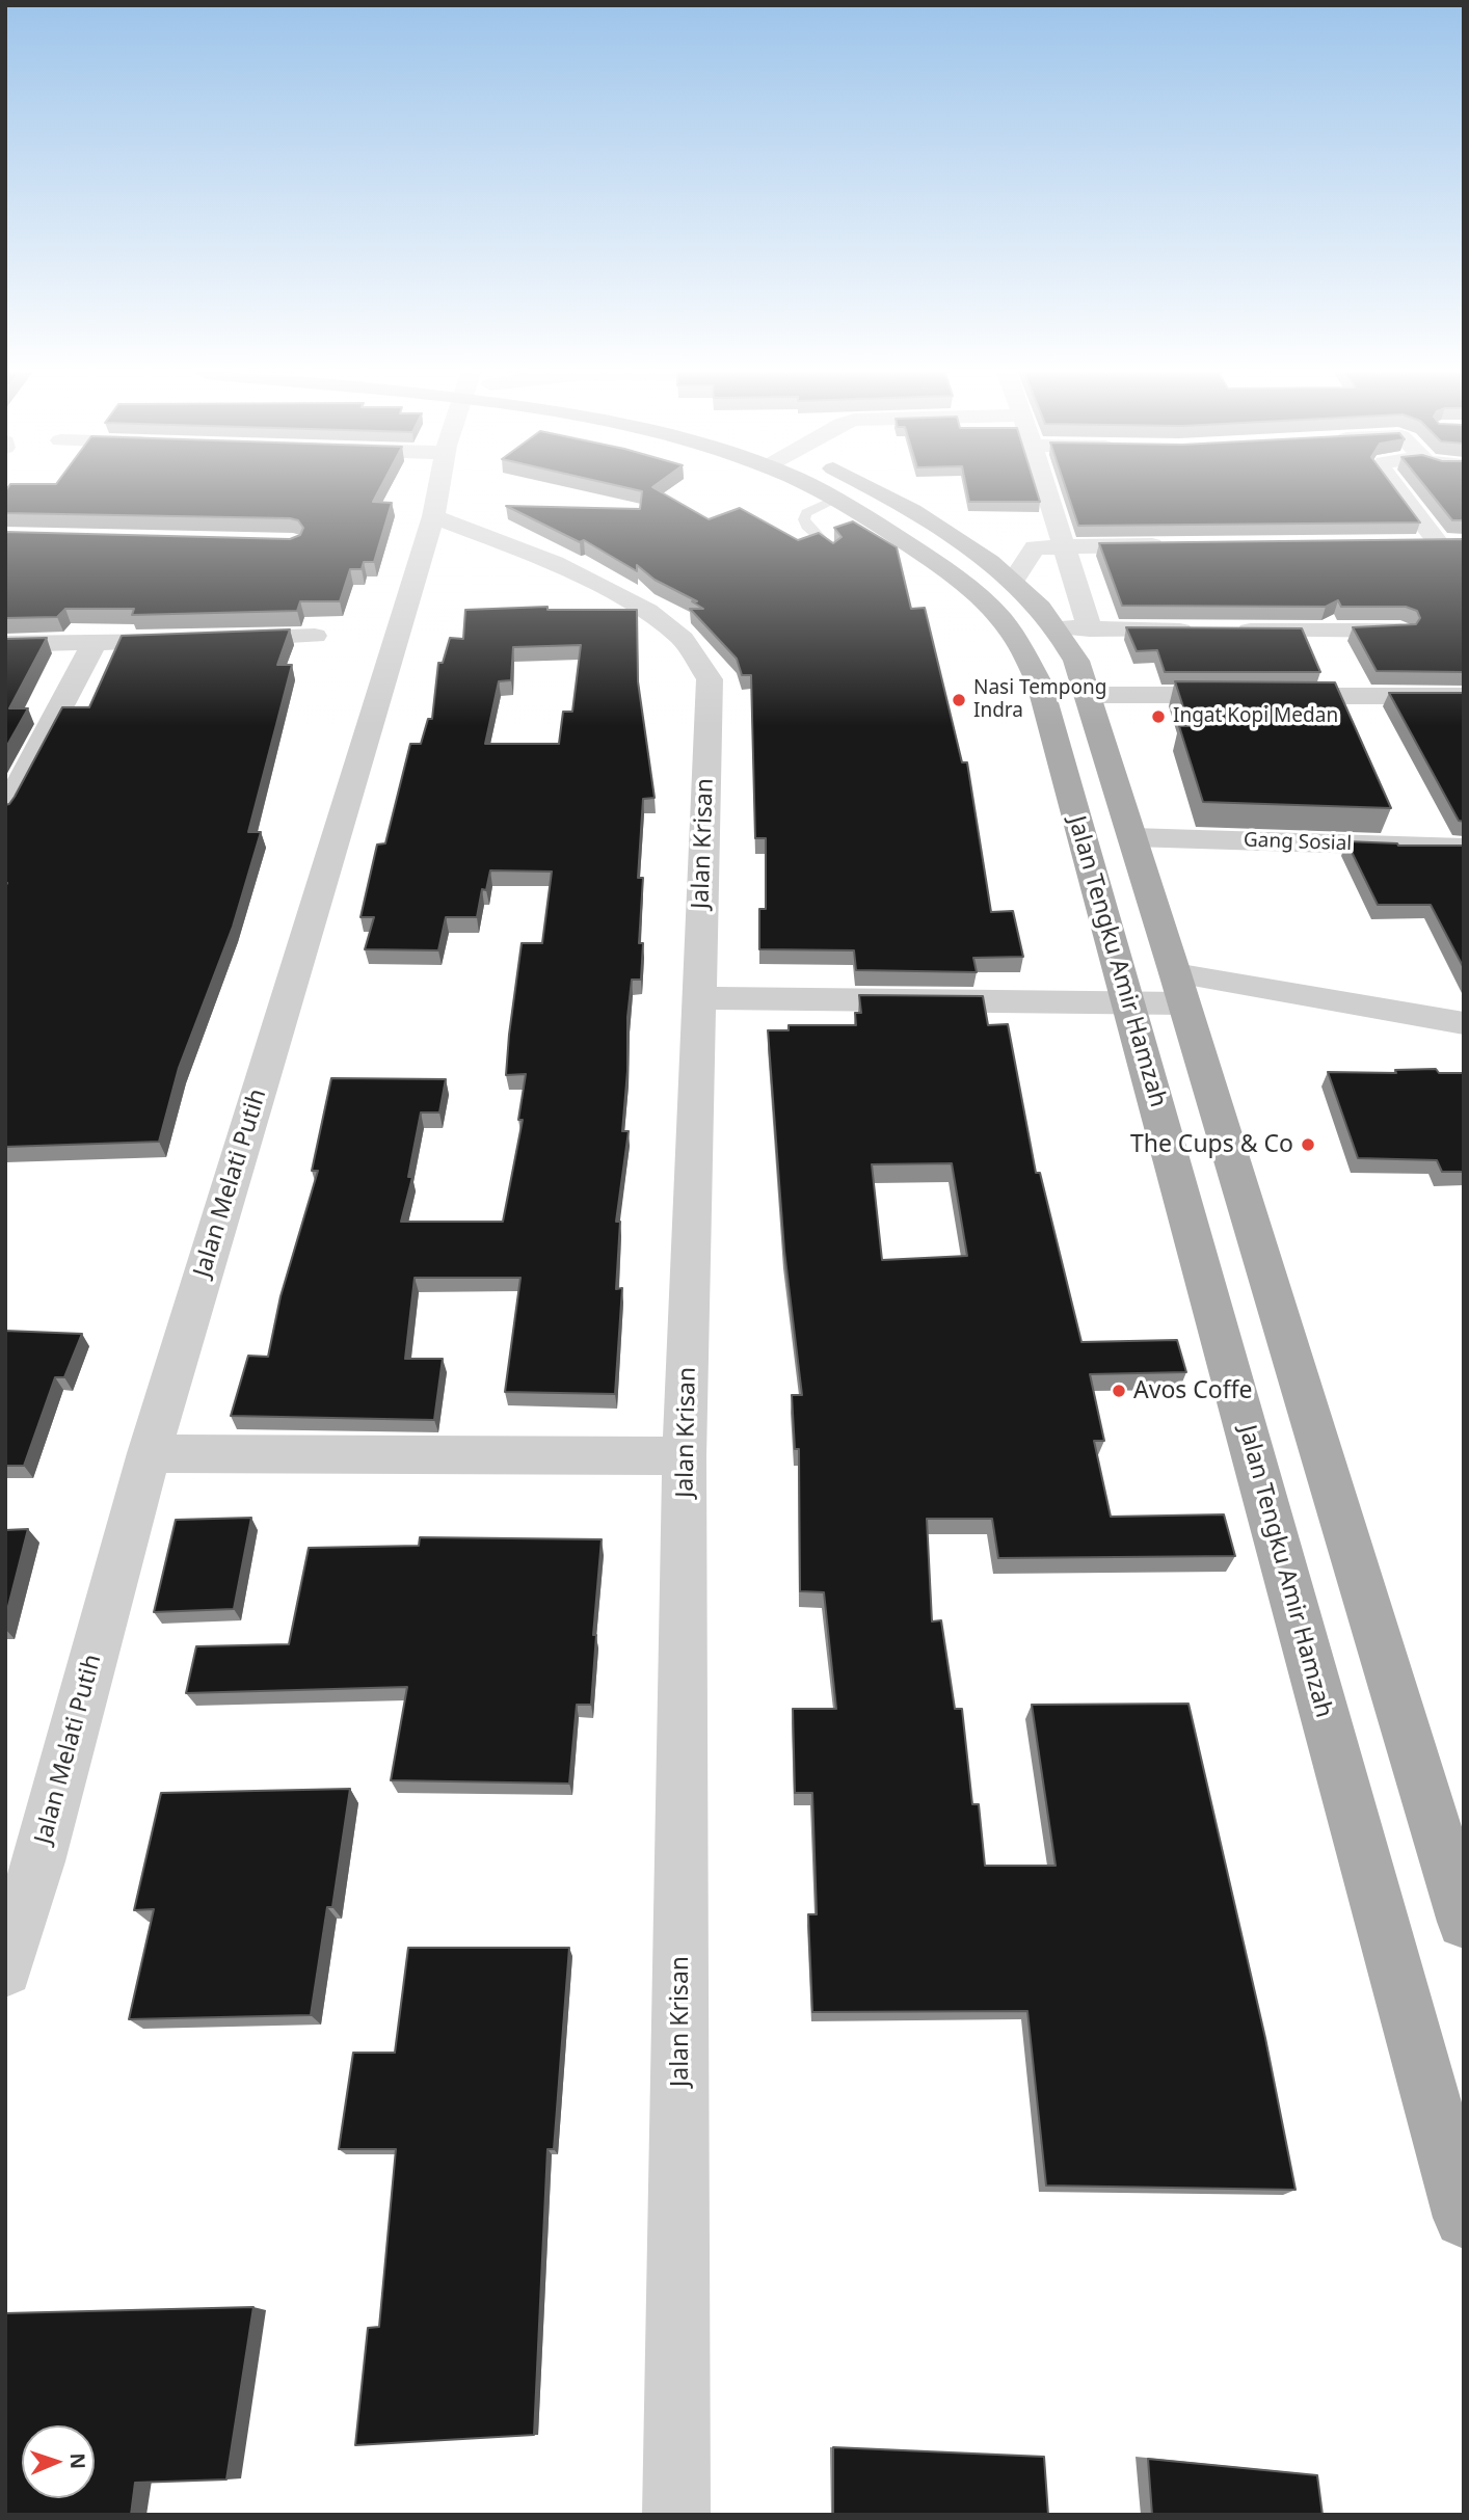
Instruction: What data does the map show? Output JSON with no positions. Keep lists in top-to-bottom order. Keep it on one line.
{"streets":{"main road":["Jalan Tengku Amir Hamzah"],"street":["Gang Sosial","Jalan Krisan","Jalan Melati Putih"]},"crossings":[["Gang Sosial","Jalan Tengku Amir Hamzah"],["Jalan Krisan","Jalan Melati Putih"]],"places":["Nasi Tempong Indra","Ingat Kopi Medan","The Cups & Co","Avos Coffe"],"north":"right"}
